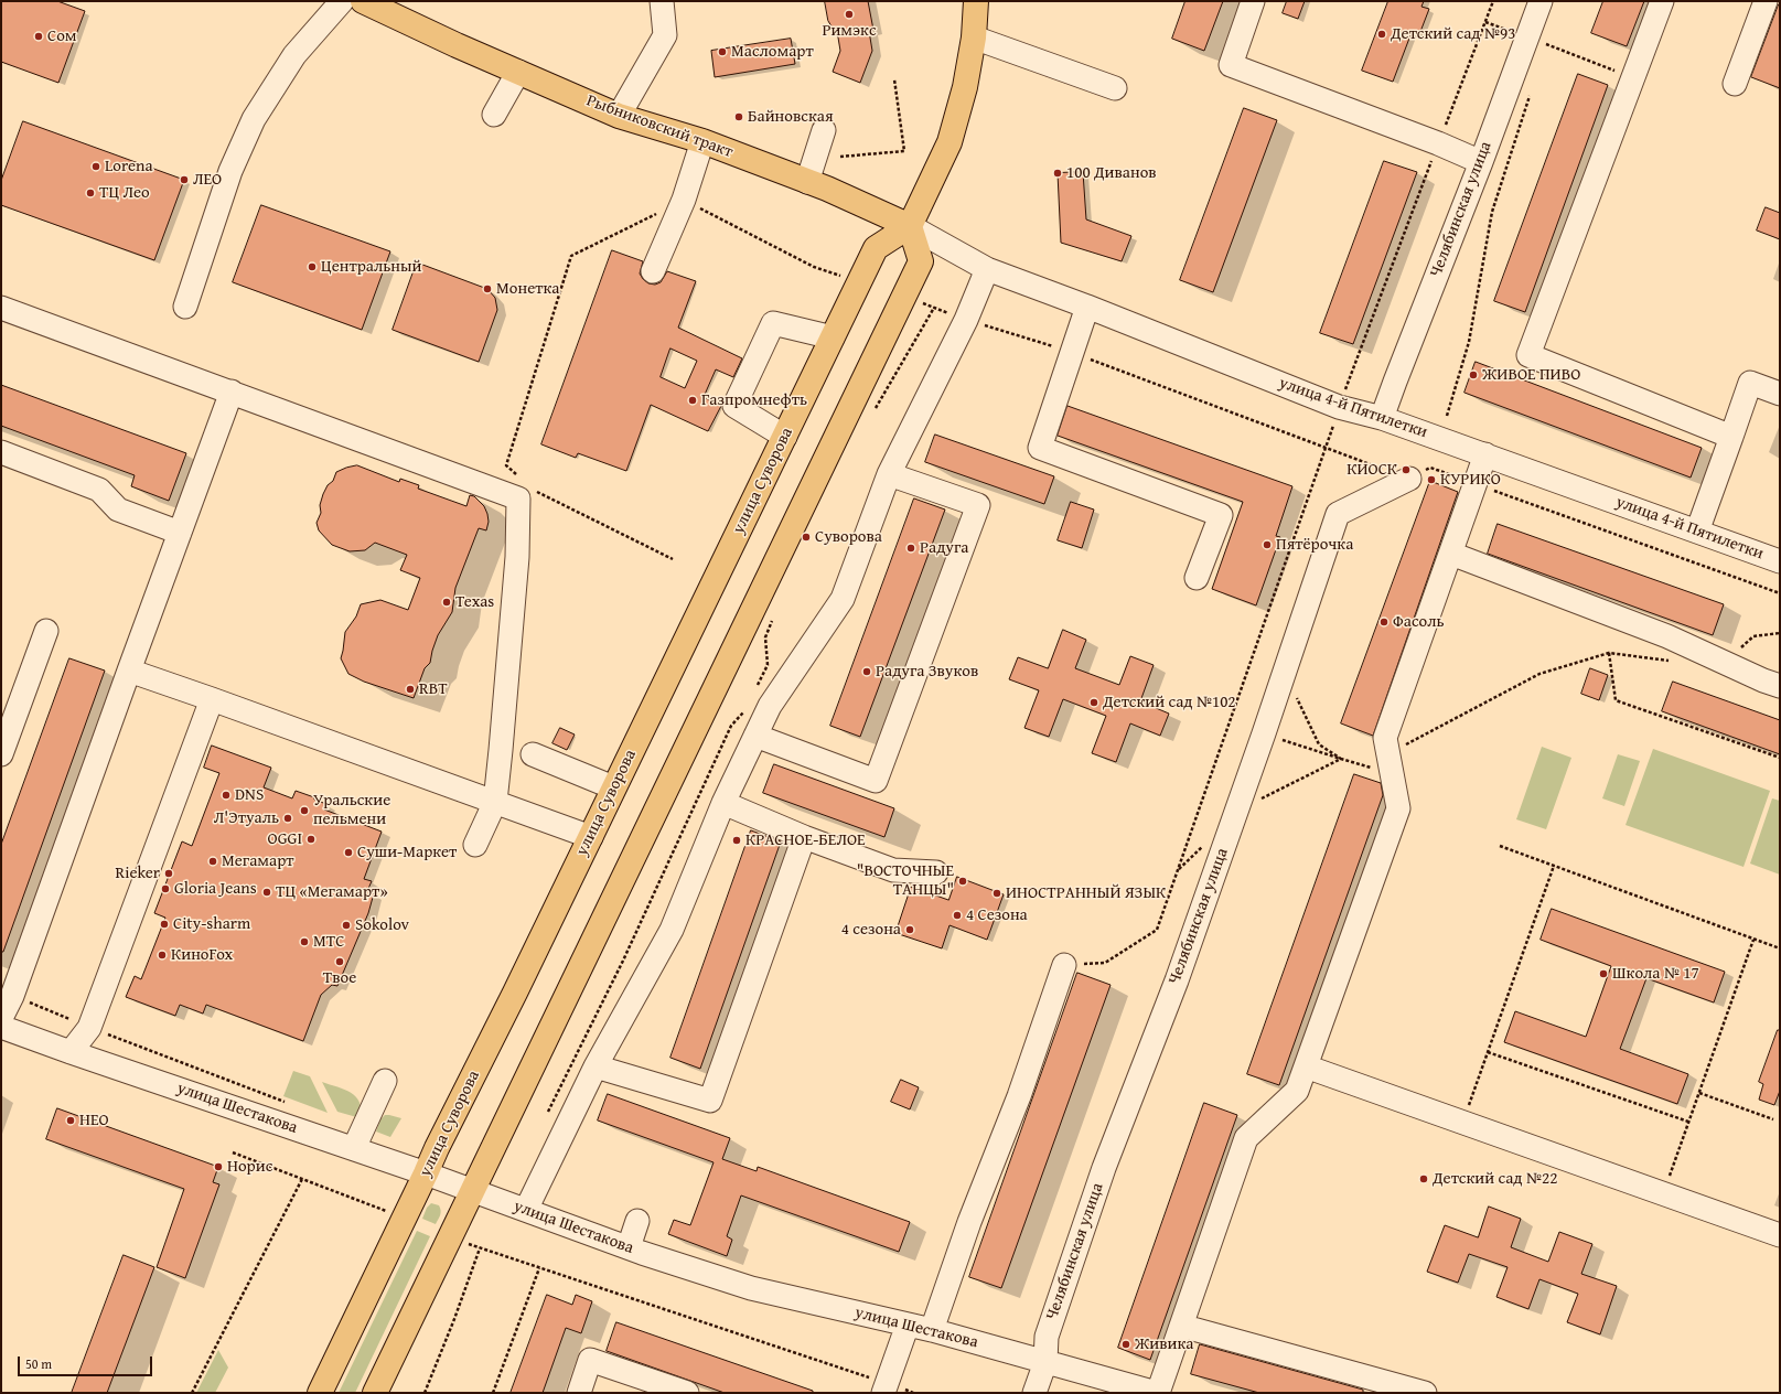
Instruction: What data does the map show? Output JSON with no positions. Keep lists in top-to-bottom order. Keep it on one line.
{"streets":{"main road":["Рыбниковский тракт","улица Суворова"],"street":["Челябинская улица","улица 4-й Пятилетки","улица Шестакова"]},"crossings":[["Рыбниковский тракт","улица 4-й Пятилетки"],["Рыбниковский тракт","улица Суворова"],["Челябинская улица","улица 4-й Пятилетки"],["Челябинская улица","улица Шестакова"],["улица 4-й Пятилетки","улица Суворова"],["улица Суворова","улица Шестакова"]],"places":["Римэкс","Детский сад №93","Сом","Масломарт","Байновская","Lorena","100 Диванов","ЛЕО","ТЦ Лео","Центральный","Монетка","ЖИВОЕ ПИВО","Газпромнефть","КИОСК","КУРИКО","Суворова","Пятёрочка","Радуга","Texas","Фасоль","Радуга Звуков","RBT","Детский сад №102","DNS","Уральские пельмени","Л'Этуаль","OGGI","КРАСНОЕ-БЕЛОЕ","Суши-Маркет","Мегамарт","Rieker","\"ВОСТОЧНЫЕ ТАНЦЫ\"","Gloria Jeans","ТЦ «Мегамарт»","ИНОСТРАННЫЙ ЯЗЫК","4 Сезона","City-sharm","Sokolov","4 сезона","МТС","КиноFox","Твое","Школа № 17","НЕО","Норис","Детский сад №22","Живика"],"scale_bar":"50 m"}
